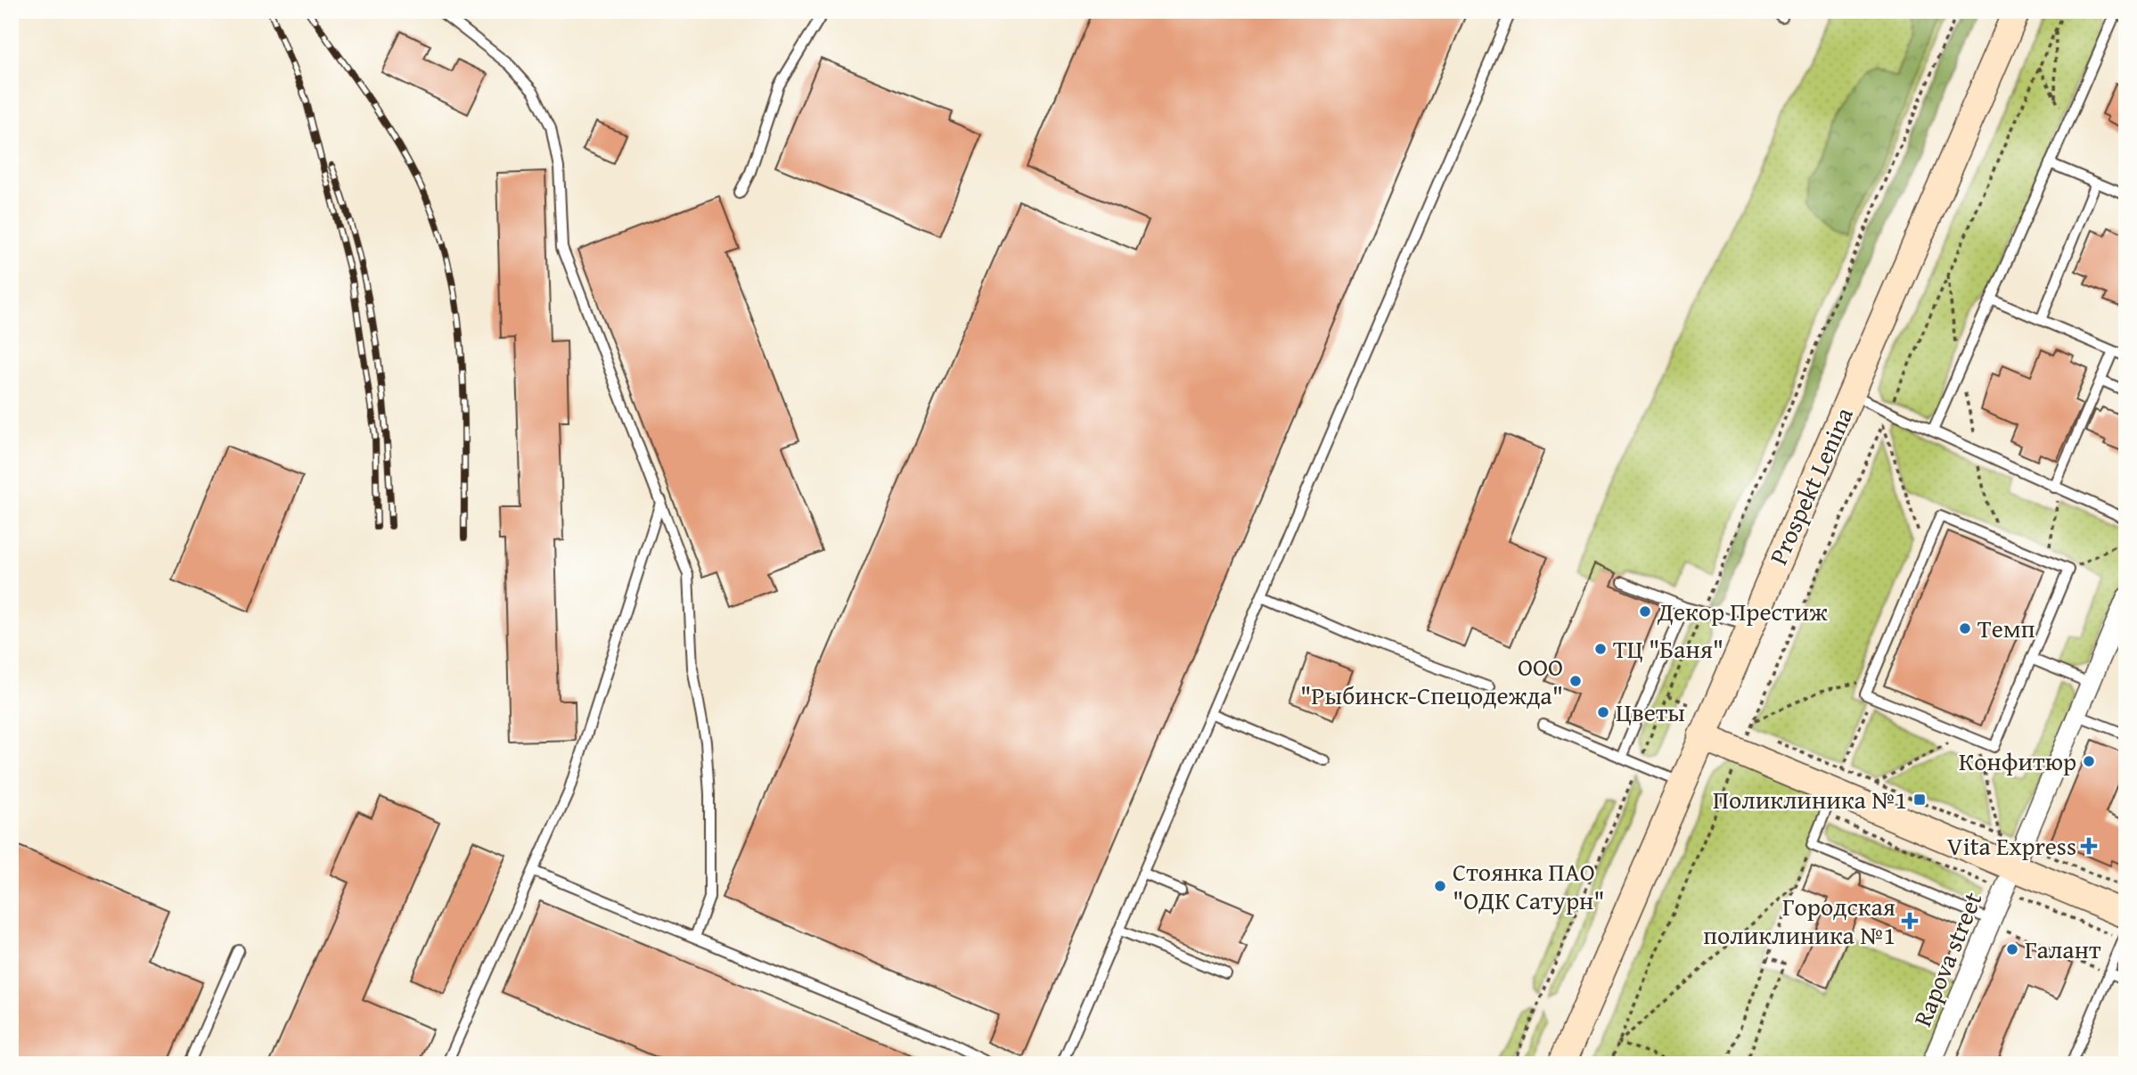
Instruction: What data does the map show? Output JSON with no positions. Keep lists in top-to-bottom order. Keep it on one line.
{"streets":{"main road":["Prospekt Lenina"],"street":["Rapova street"]},"places":{"other":["Декор Престиж","Темп","ТЦ \"Баня\"","ООО \"Рыбинск-Спецодежда\"","Цветы","Конфитюр","Стоянка ПАО \"ОДК Сатурн\"","Галант"],"transit":["Поликлиника №1"],"health":["Vita Express","Городская поликлиника №1"]}}
